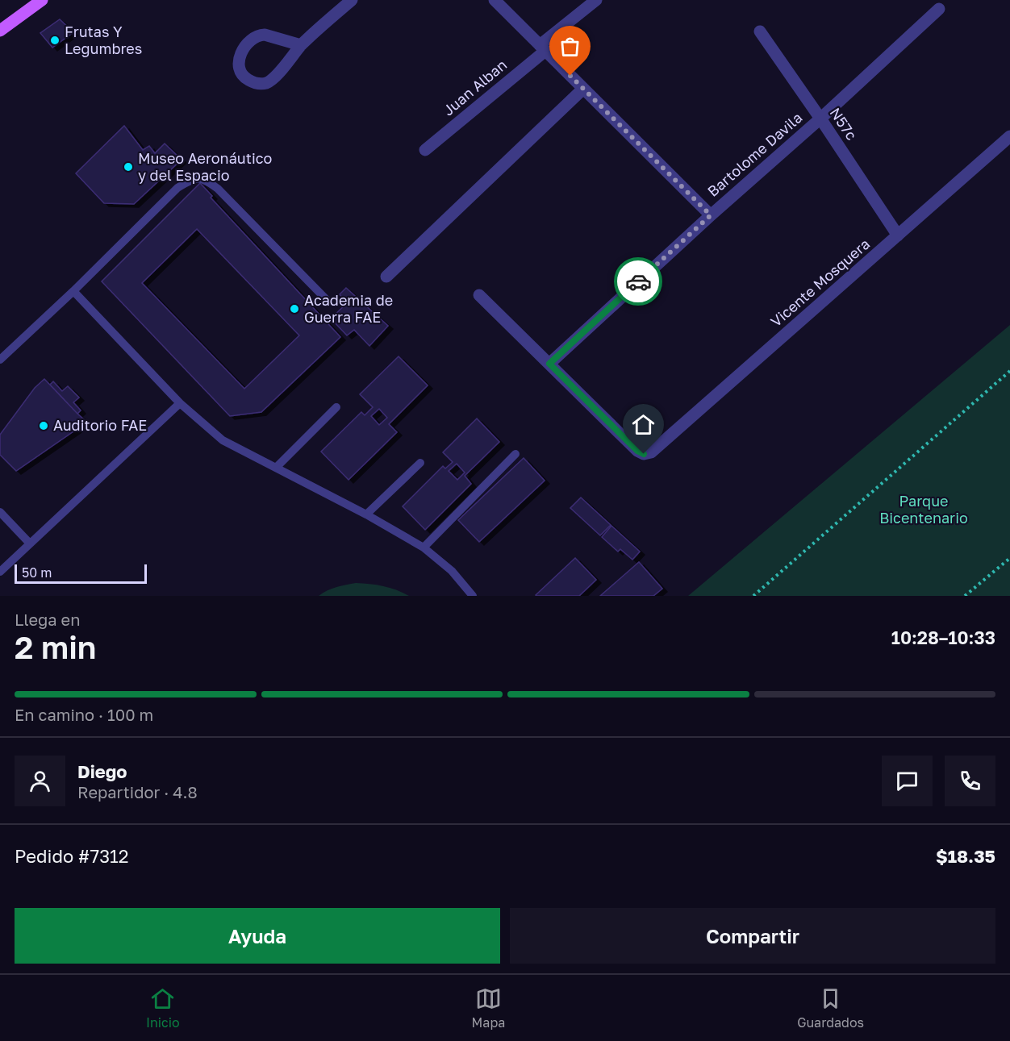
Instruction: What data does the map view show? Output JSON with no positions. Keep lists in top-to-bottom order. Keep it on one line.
{"streets":{"street":["Juan Alban","N57c","Bartolome Davila","Vicente Mosquera"]},"crossings":[["N57c","Bartolome Davila"],["N57c","Vicente Mosquera"],["Bartolome Davila","Vicente Mosquera"]],"parks":["Parque Bicentenario"],"places":["Frutas Y Legumbres","Museo Aeronáutico y del Espacio","Academia de Guerra FAE","Auditorio FAE"],"scale_bar":"50 m","page":{"scale":"50 m","heading":["2 min","Llega en","10:28–10:33"],"panel":["Diego","Repartidor · 4.8","Pedido #7312","$18.35"],"bar":"En camino · 100 m","buttons":["Ayuda","Compartir"],"tabs":["Inicio","Mapa","Guardados"]}}
